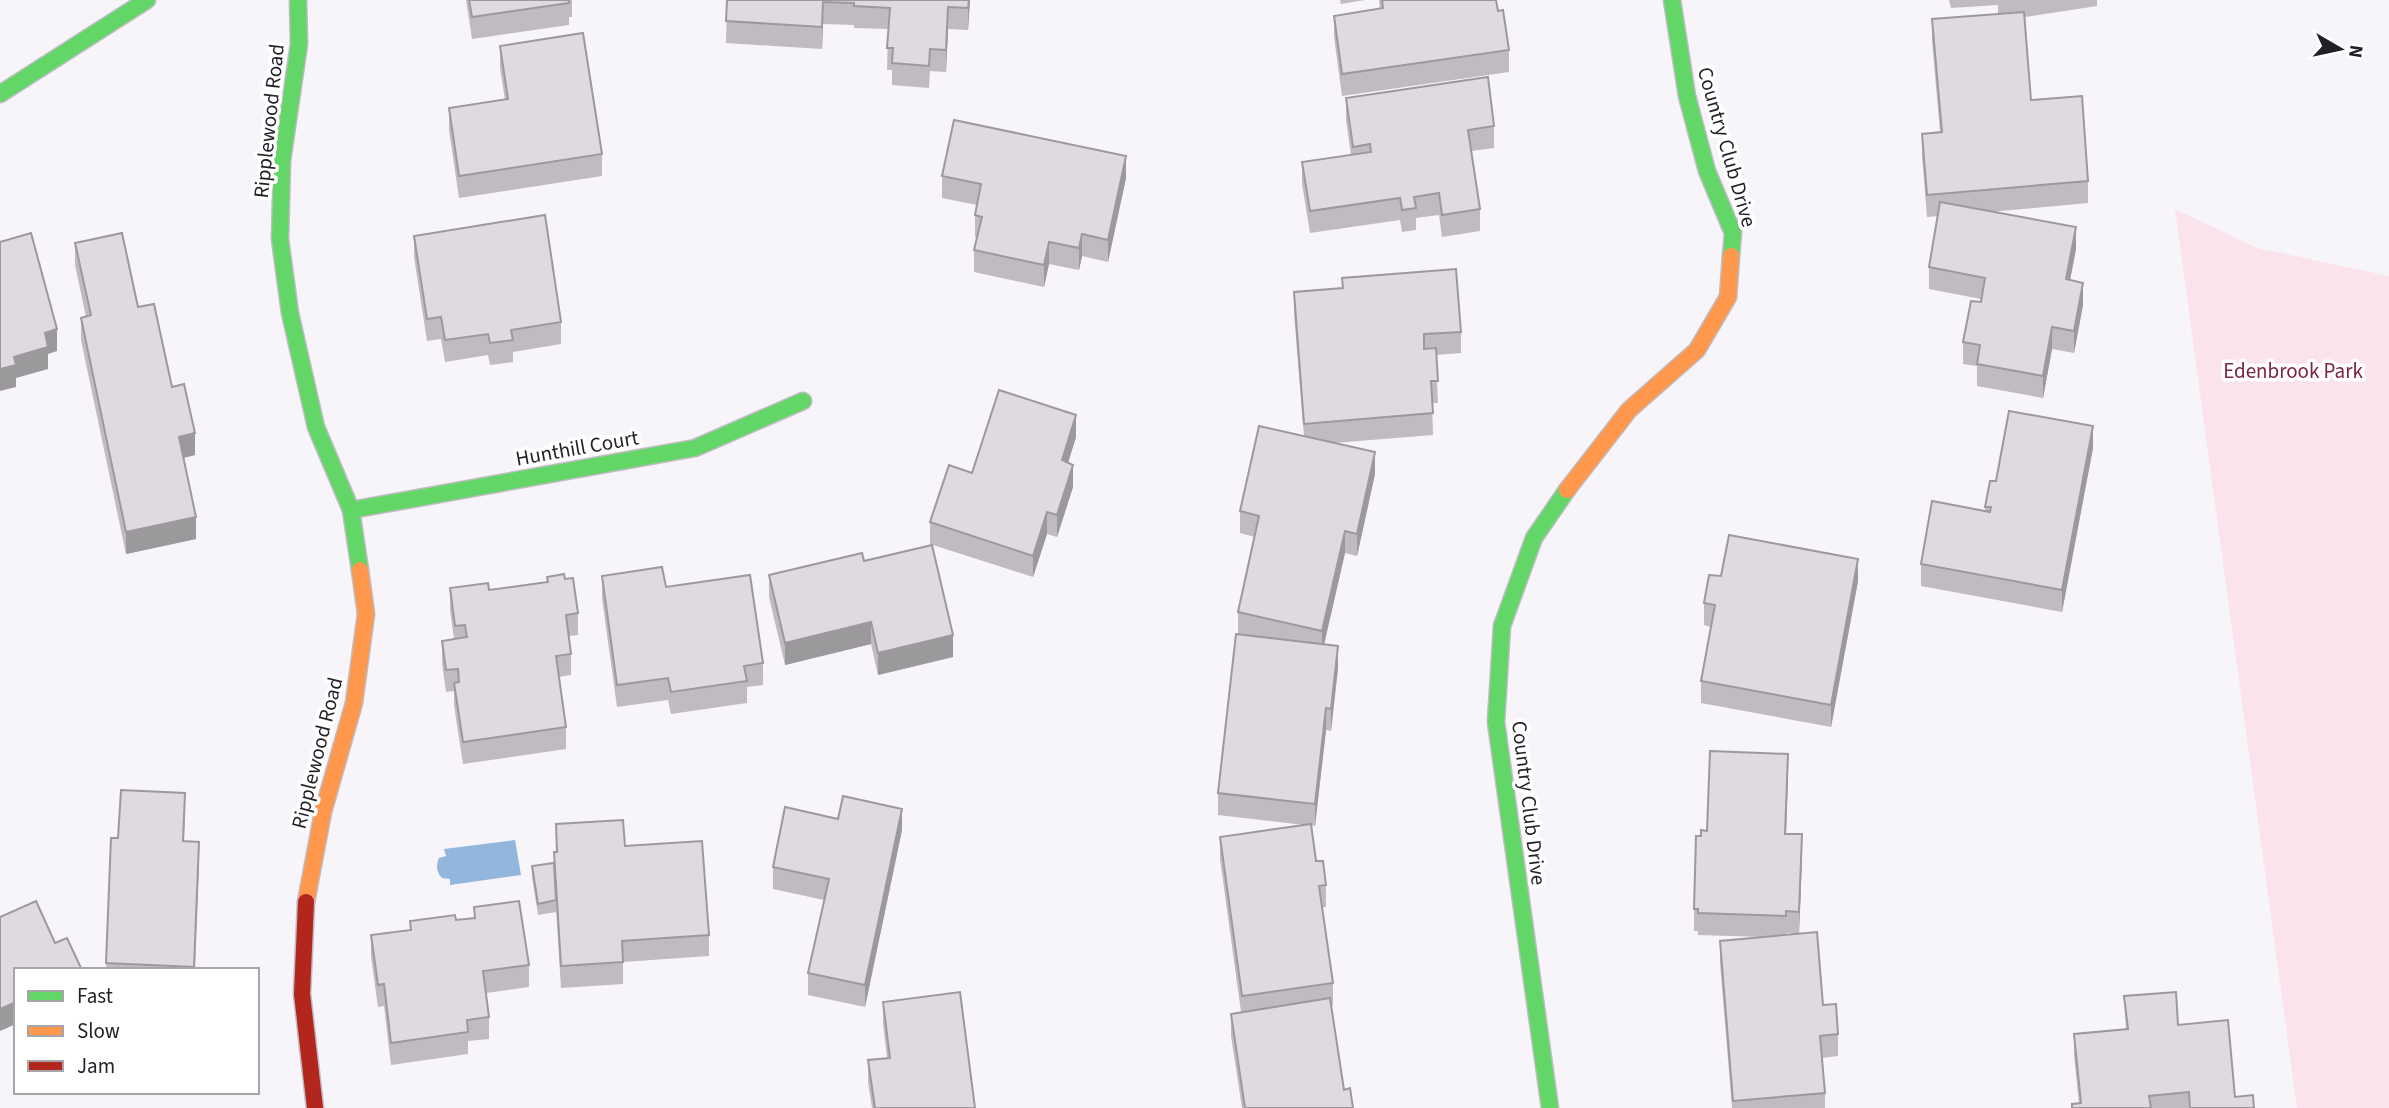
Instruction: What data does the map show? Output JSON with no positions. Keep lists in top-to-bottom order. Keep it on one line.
{"streets":{"street":["Ripplewood Road","Country Club Drive","Hunthill Court"]},"crossings":[["Ripplewood Road","Hunthill Court"]],"parks":["Edenbrook Park"],"legend":["Fast","Slow","Jam"],"north":"right"}
